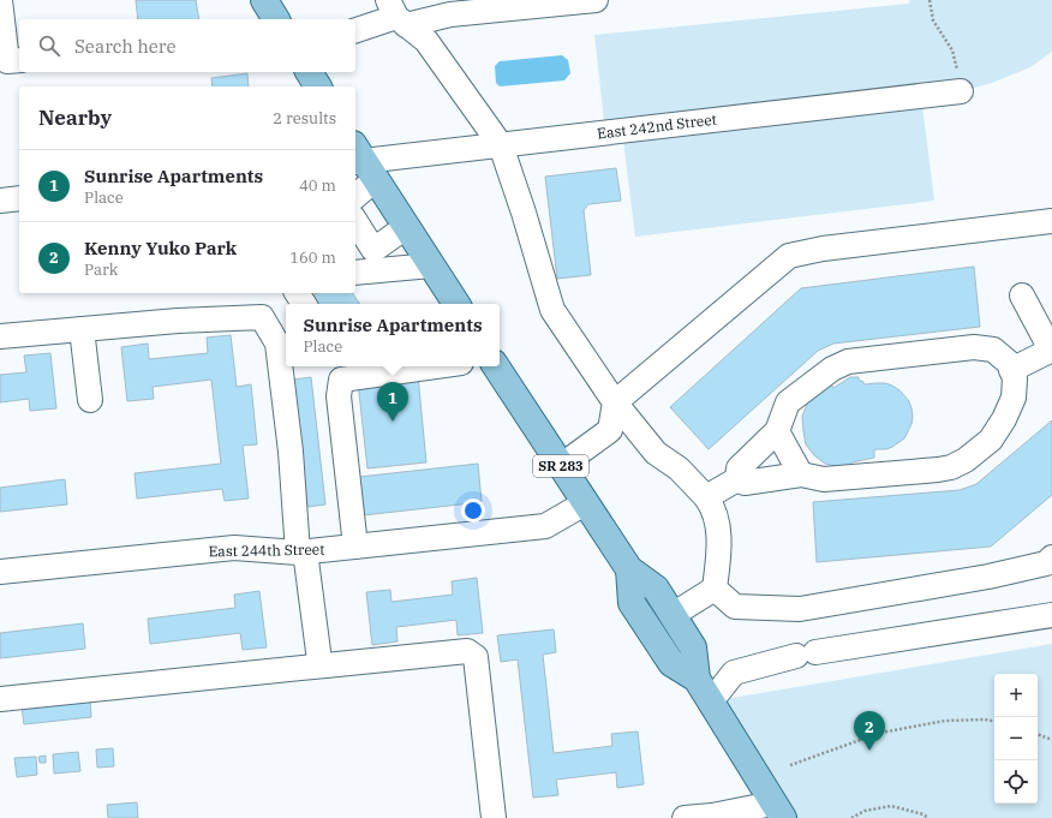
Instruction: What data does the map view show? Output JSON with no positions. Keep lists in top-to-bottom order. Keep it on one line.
{"streets":{"main road":["SR 283"],"street":["East 242nd Street","East 244th Street"]},"crossings":[["SR 283","East 244th Street"]],"page":{"search":"Search here","heading":["Nearby","2 results"],"list":[{"mark":"1","name":"Sunrise Apartments","note":"Place","value":"40 m"},{"mark":"2","name":"Kenny Yuko Park","note":"Park","value":"160 m"}],"popup":["Sunrise Apartments","Place"],"pins":["1","2"],"map_buttons":["+","−"]}}
